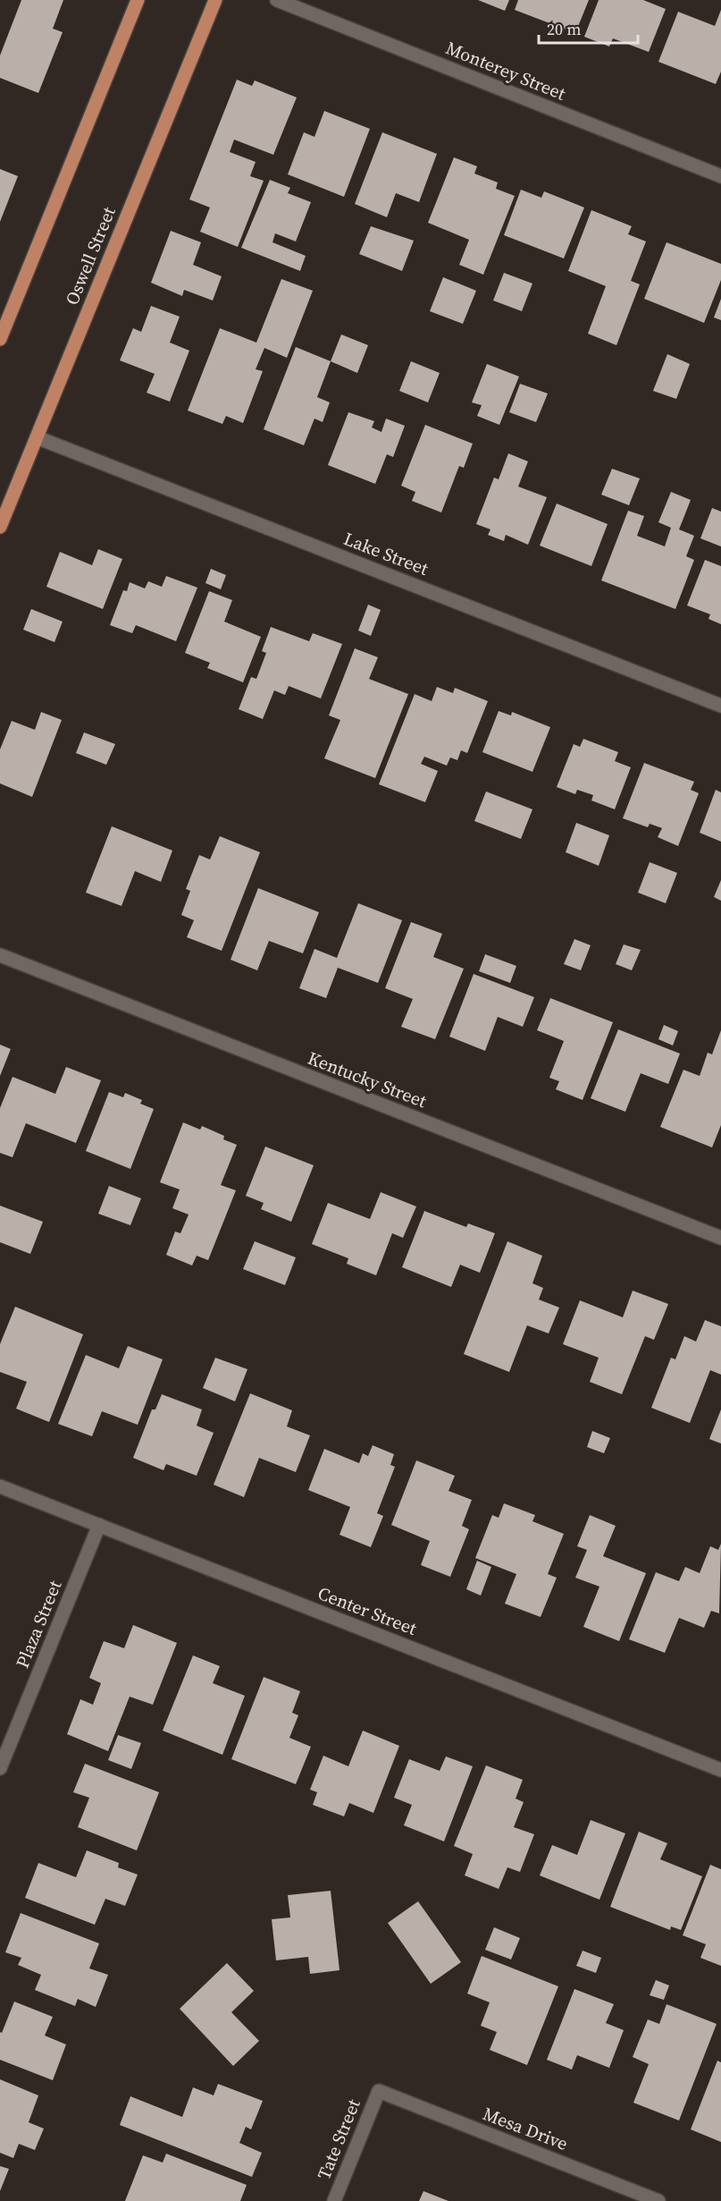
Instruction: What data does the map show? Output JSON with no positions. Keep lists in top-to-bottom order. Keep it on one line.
{"streets":{"main road":["Oswell Street"],"street":["Monterey Street","Lake Street","Kentucky Street","Center Street","Plaza Street","Mesa Drive","Tate Street"]},"crossings":[["Oswell Street","Lake Street"],["Center Street","Plaza Street"],["Mesa Drive","Tate Street"]],"scale_bar":"20 m"}
